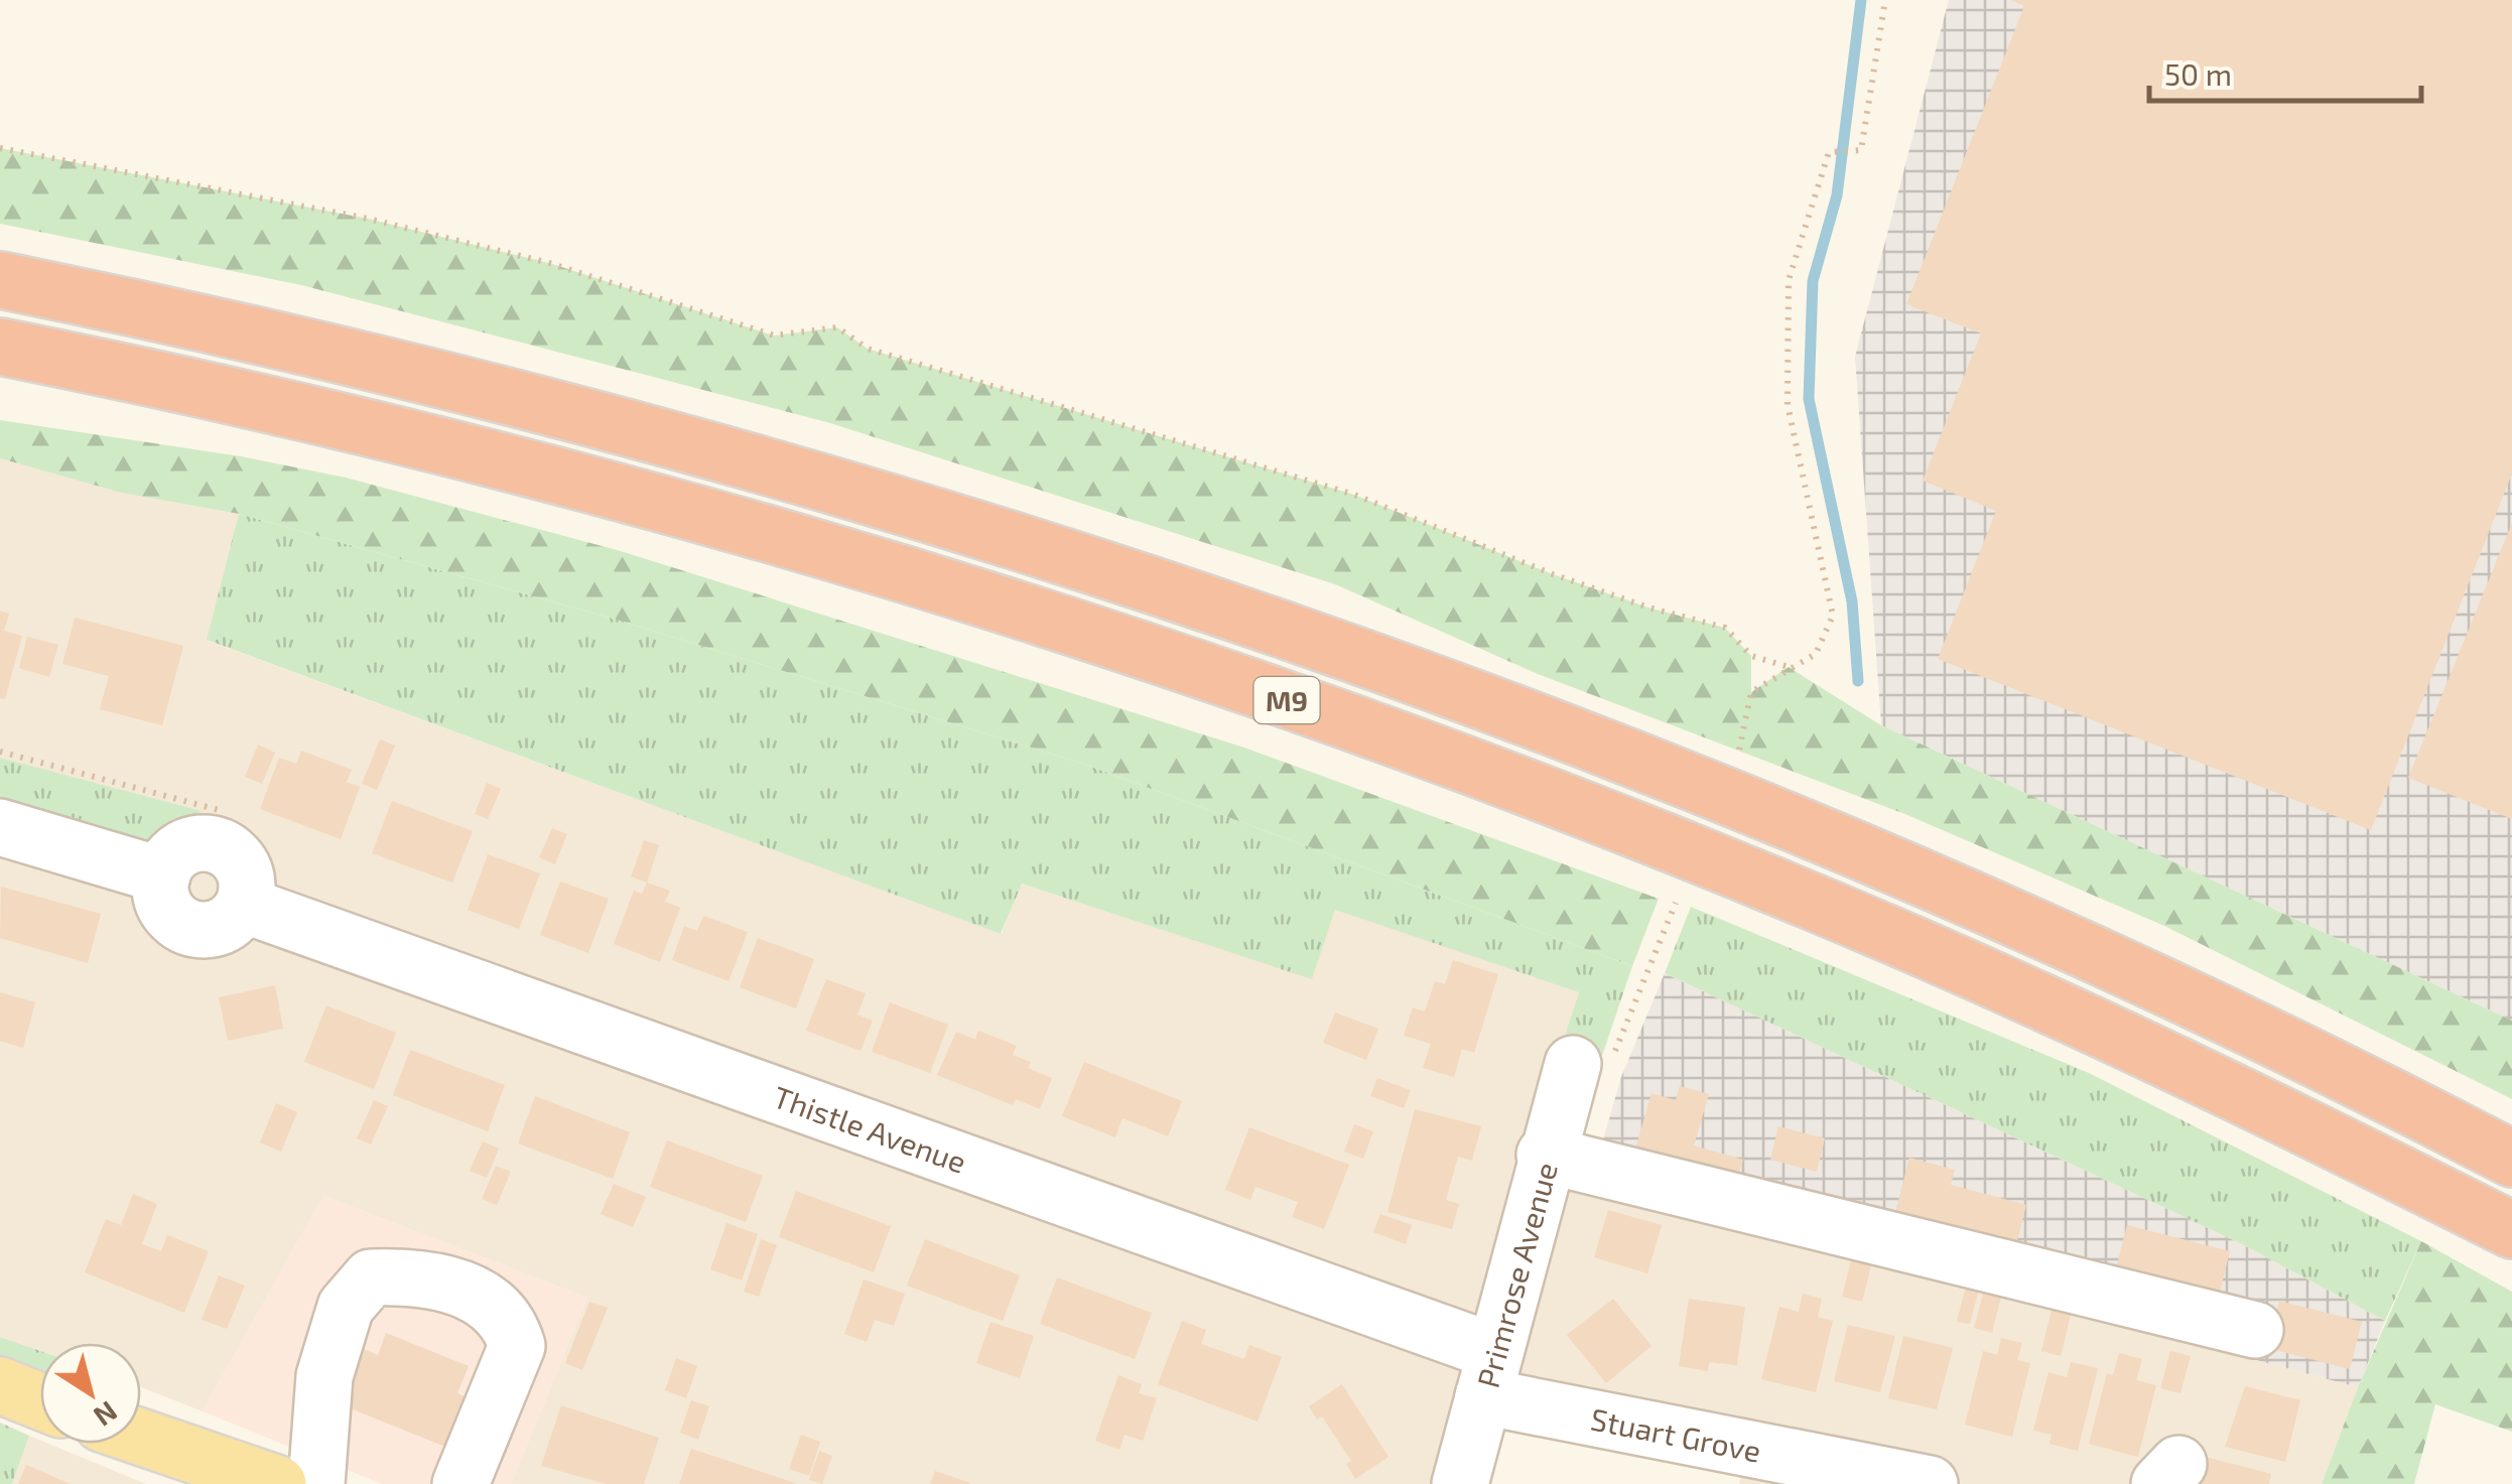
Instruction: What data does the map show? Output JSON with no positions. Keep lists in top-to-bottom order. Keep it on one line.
{"streets":{"highway":["M9"],"street":["Thistle Avenue","Primrose Avenue","Stuart Grove"]},"crossings":[["Thistle Avenue","Primrose Avenue"],["Thistle Avenue","Stuart Grove"],["Primrose Avenue","Stuart Grove"]],"scale_bar":"50 m","north":"bottom right"}
